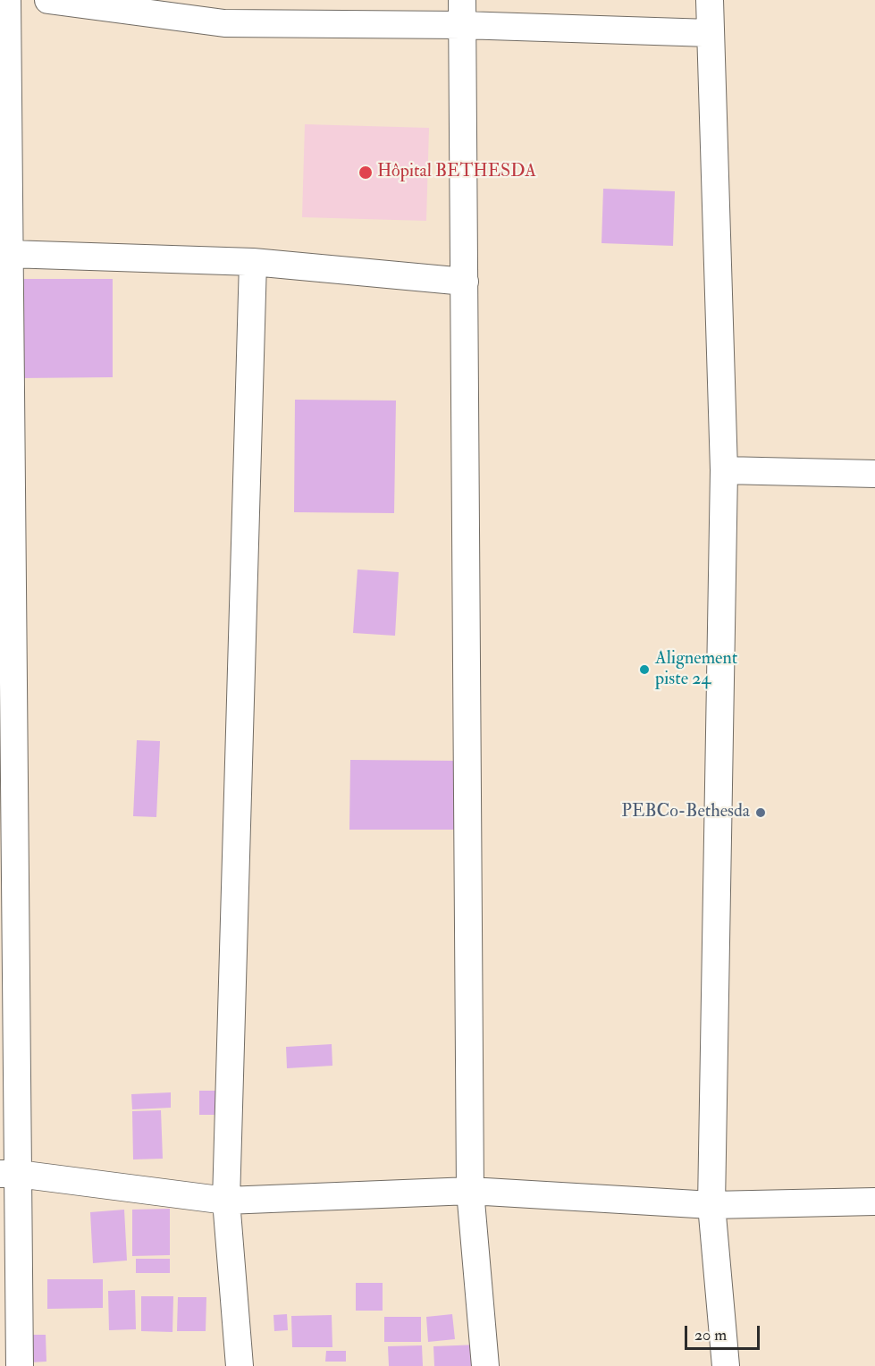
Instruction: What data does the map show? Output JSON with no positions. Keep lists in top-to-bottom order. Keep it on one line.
{"places":["Hôpital BETHESDA","Alignement piste 24","PEBCo-Bethesda"],"scale_bar":"20 m"}
